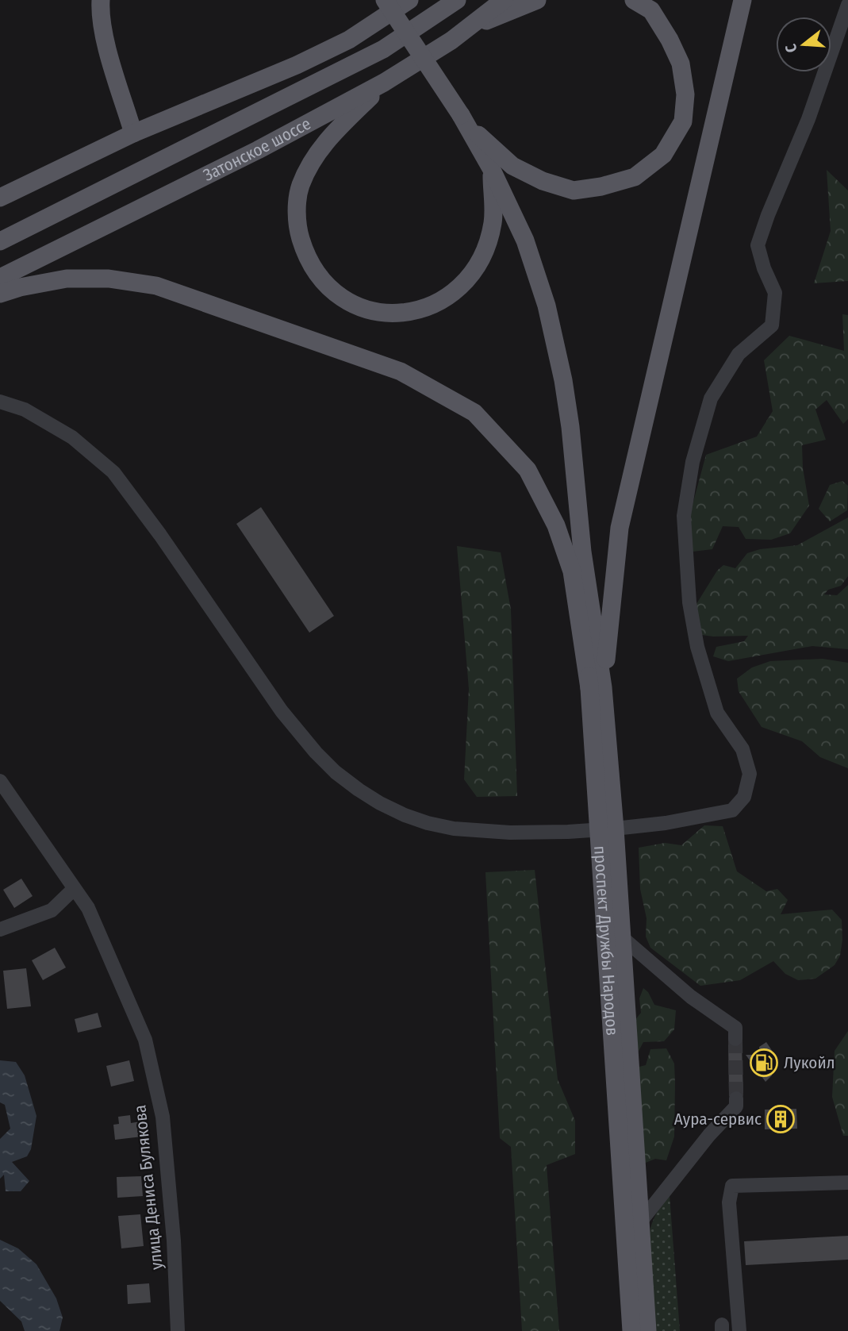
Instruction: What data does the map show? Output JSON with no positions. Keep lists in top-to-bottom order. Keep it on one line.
{"streets":{"main road":["Затонское шоссе","проспект Дружбы Народов"],"street":["улица Дениса Булякова"]},"places":{"fuel station":["Лукойл"],"building":["Аура-сервис"]},"north":"left"}
